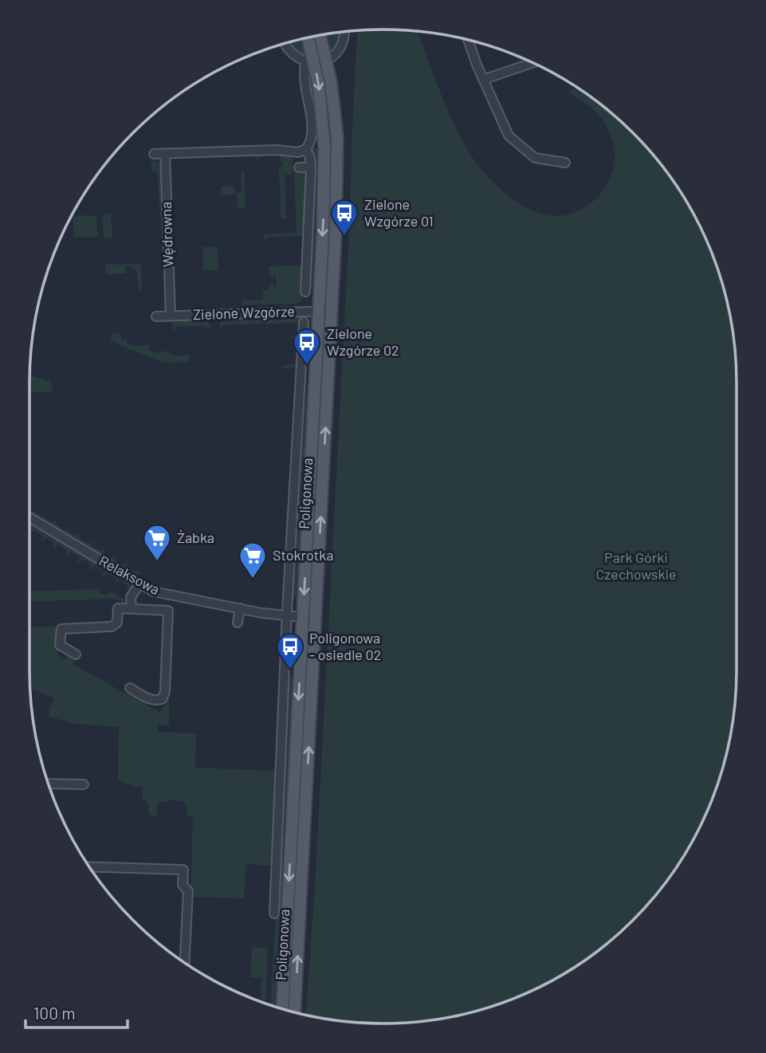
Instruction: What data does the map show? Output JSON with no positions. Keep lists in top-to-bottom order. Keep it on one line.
{"streets":{"main road":["Poligonowa"],"street":["Wędrowna","Zielone Wzgórze","Relaksowa"]},"crossings":[["Wędrowna","Zielone Wzgórze"],["Zielone Wzgórze","Poligonowa"],["Poligonowa","Relaksowa"]],"parks":["Park Górki Czechowskie"],"places":{"bus stop":["Zielone Wzgórze 01","Zielone Wzgórze 02","Poligonowa - osiedle 02"],"supermarket":["Żabka","Stokrotka"]},"scale_bar":"100 m"}
